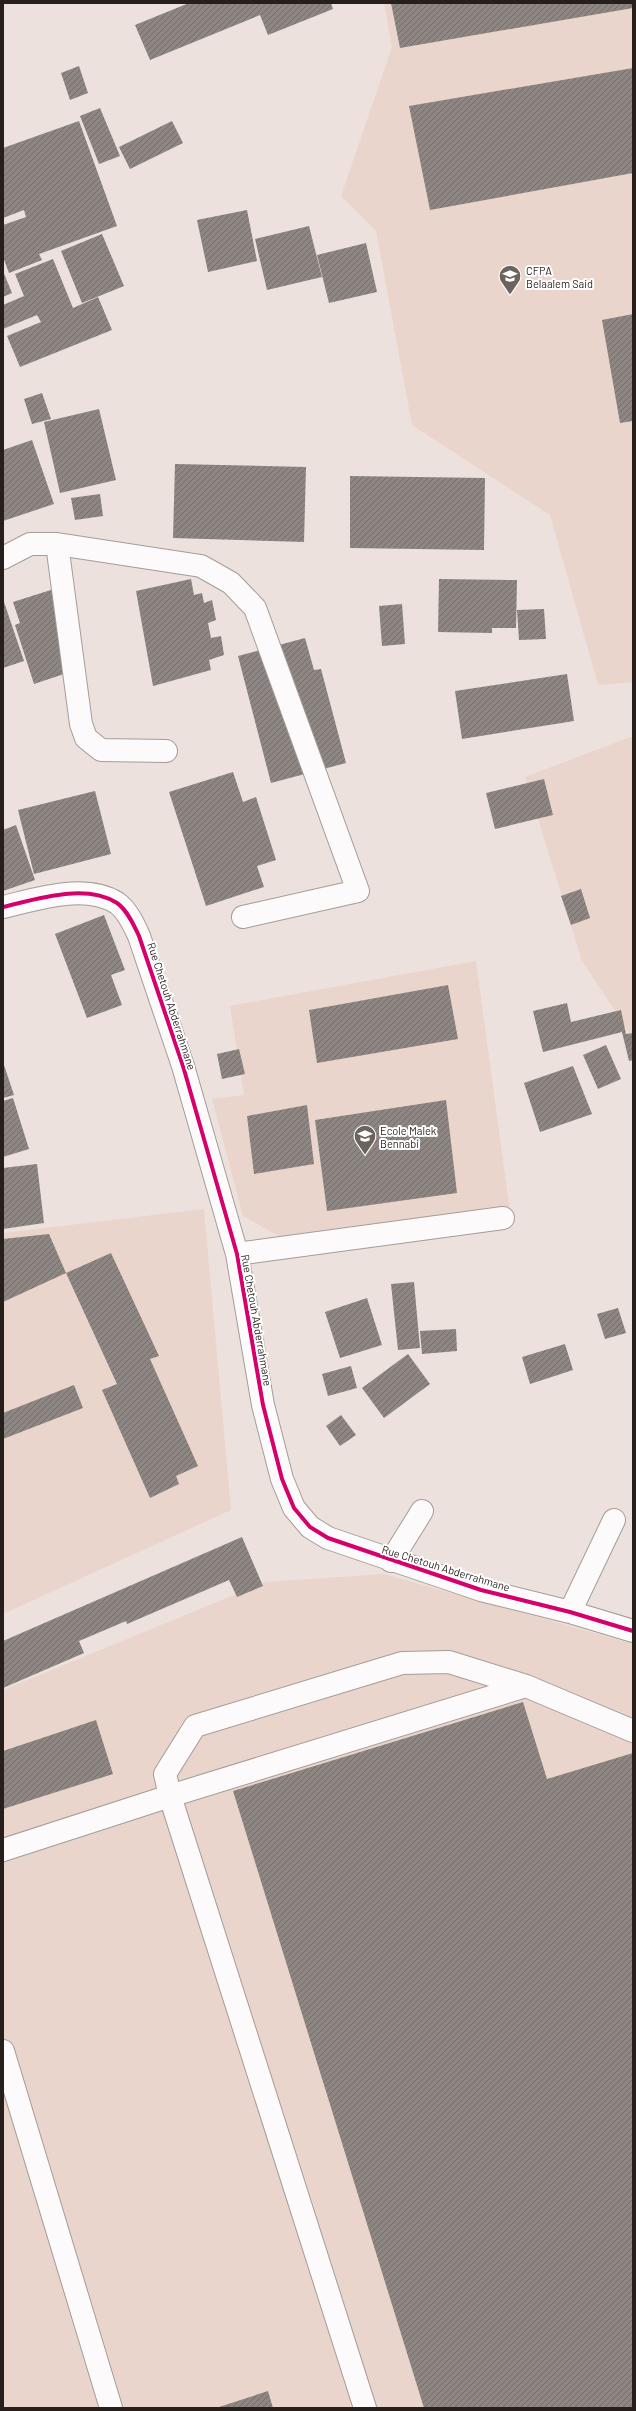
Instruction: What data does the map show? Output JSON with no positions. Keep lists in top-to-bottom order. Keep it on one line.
{"streets":{"street":["Rue Chetouh Abderrahmane"]},"places":{"school or university":["CFPA Belaalem Said","Ecole Malek Bennabi"]}}
